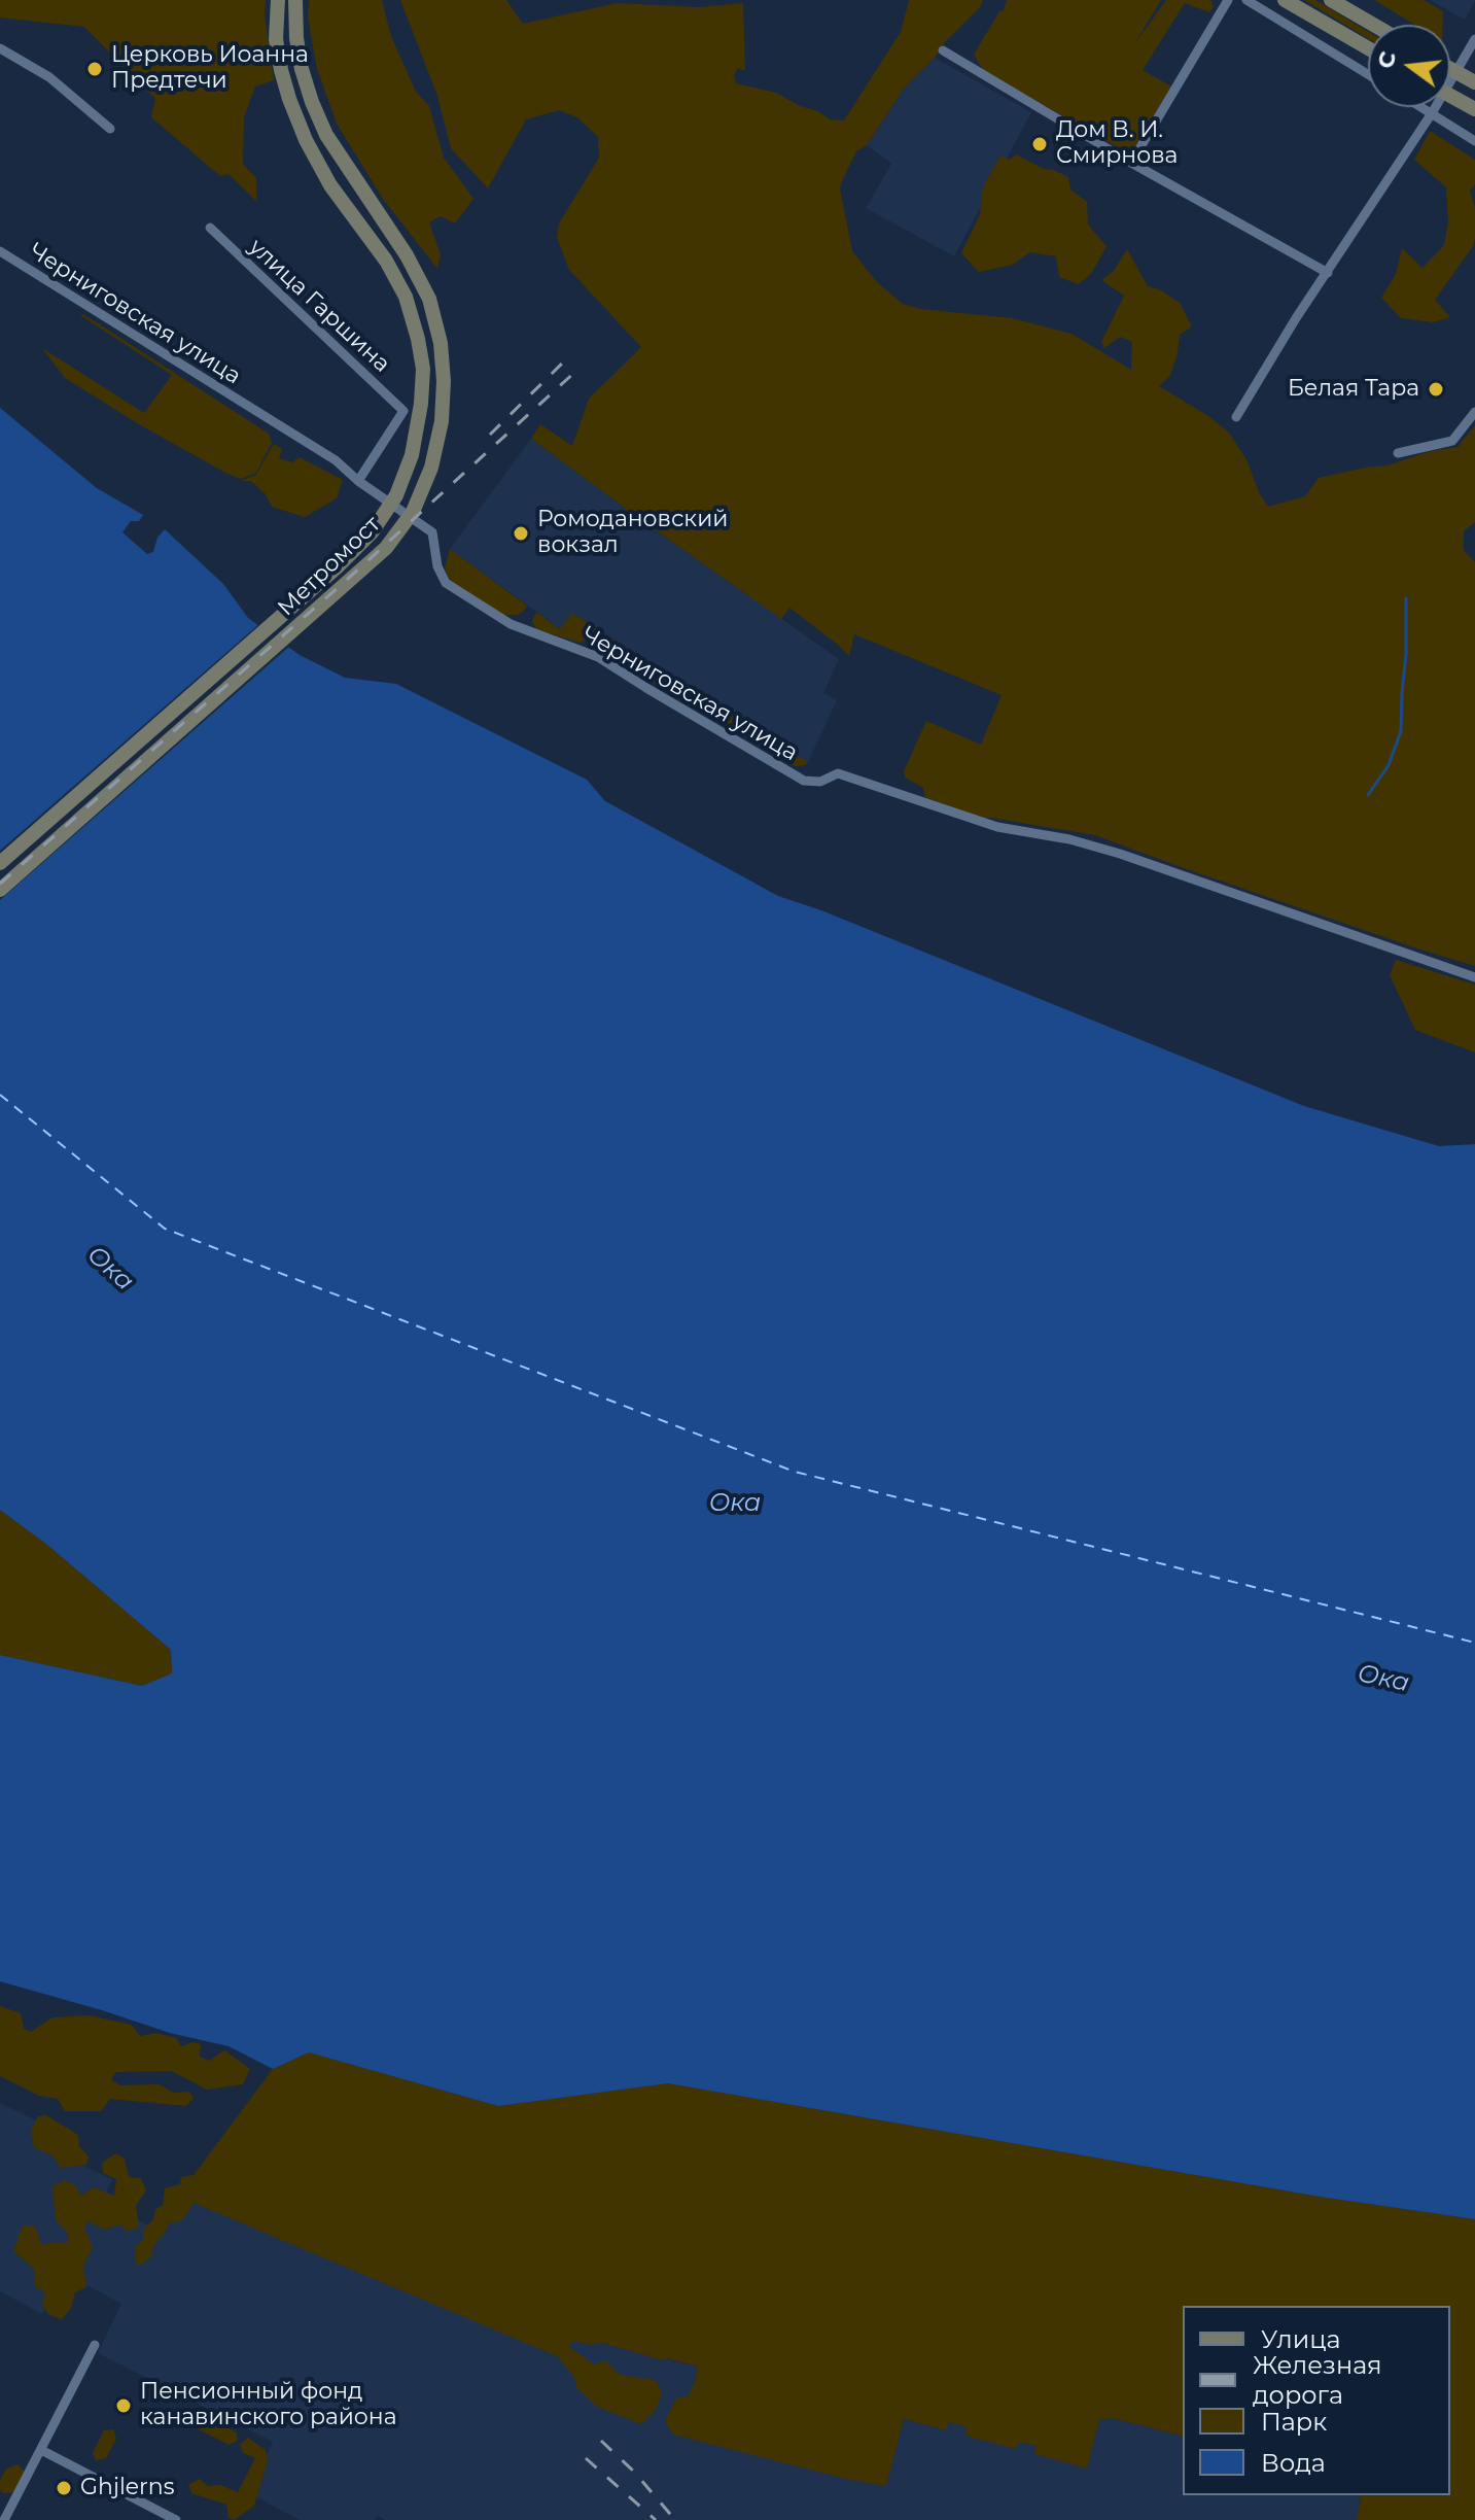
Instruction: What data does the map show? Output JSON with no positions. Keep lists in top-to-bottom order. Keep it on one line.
{"streets":{"main road":["Метромост"],"street":["улица Гаршина","Черниговская улица"]},"crossings":[["улица Гаршина","Черниговская улица"]],"water":["Ока"],"places":["Церковь Иоанна Предтечи","Дом В. И. Смирнова","Белая Тара","Ромодановский вокзал","Пенсионный фонд канавинского района","Ghjlerns"],"legend":["Улица","Железная дорога","Парк","Вода"],"north":"left"}
